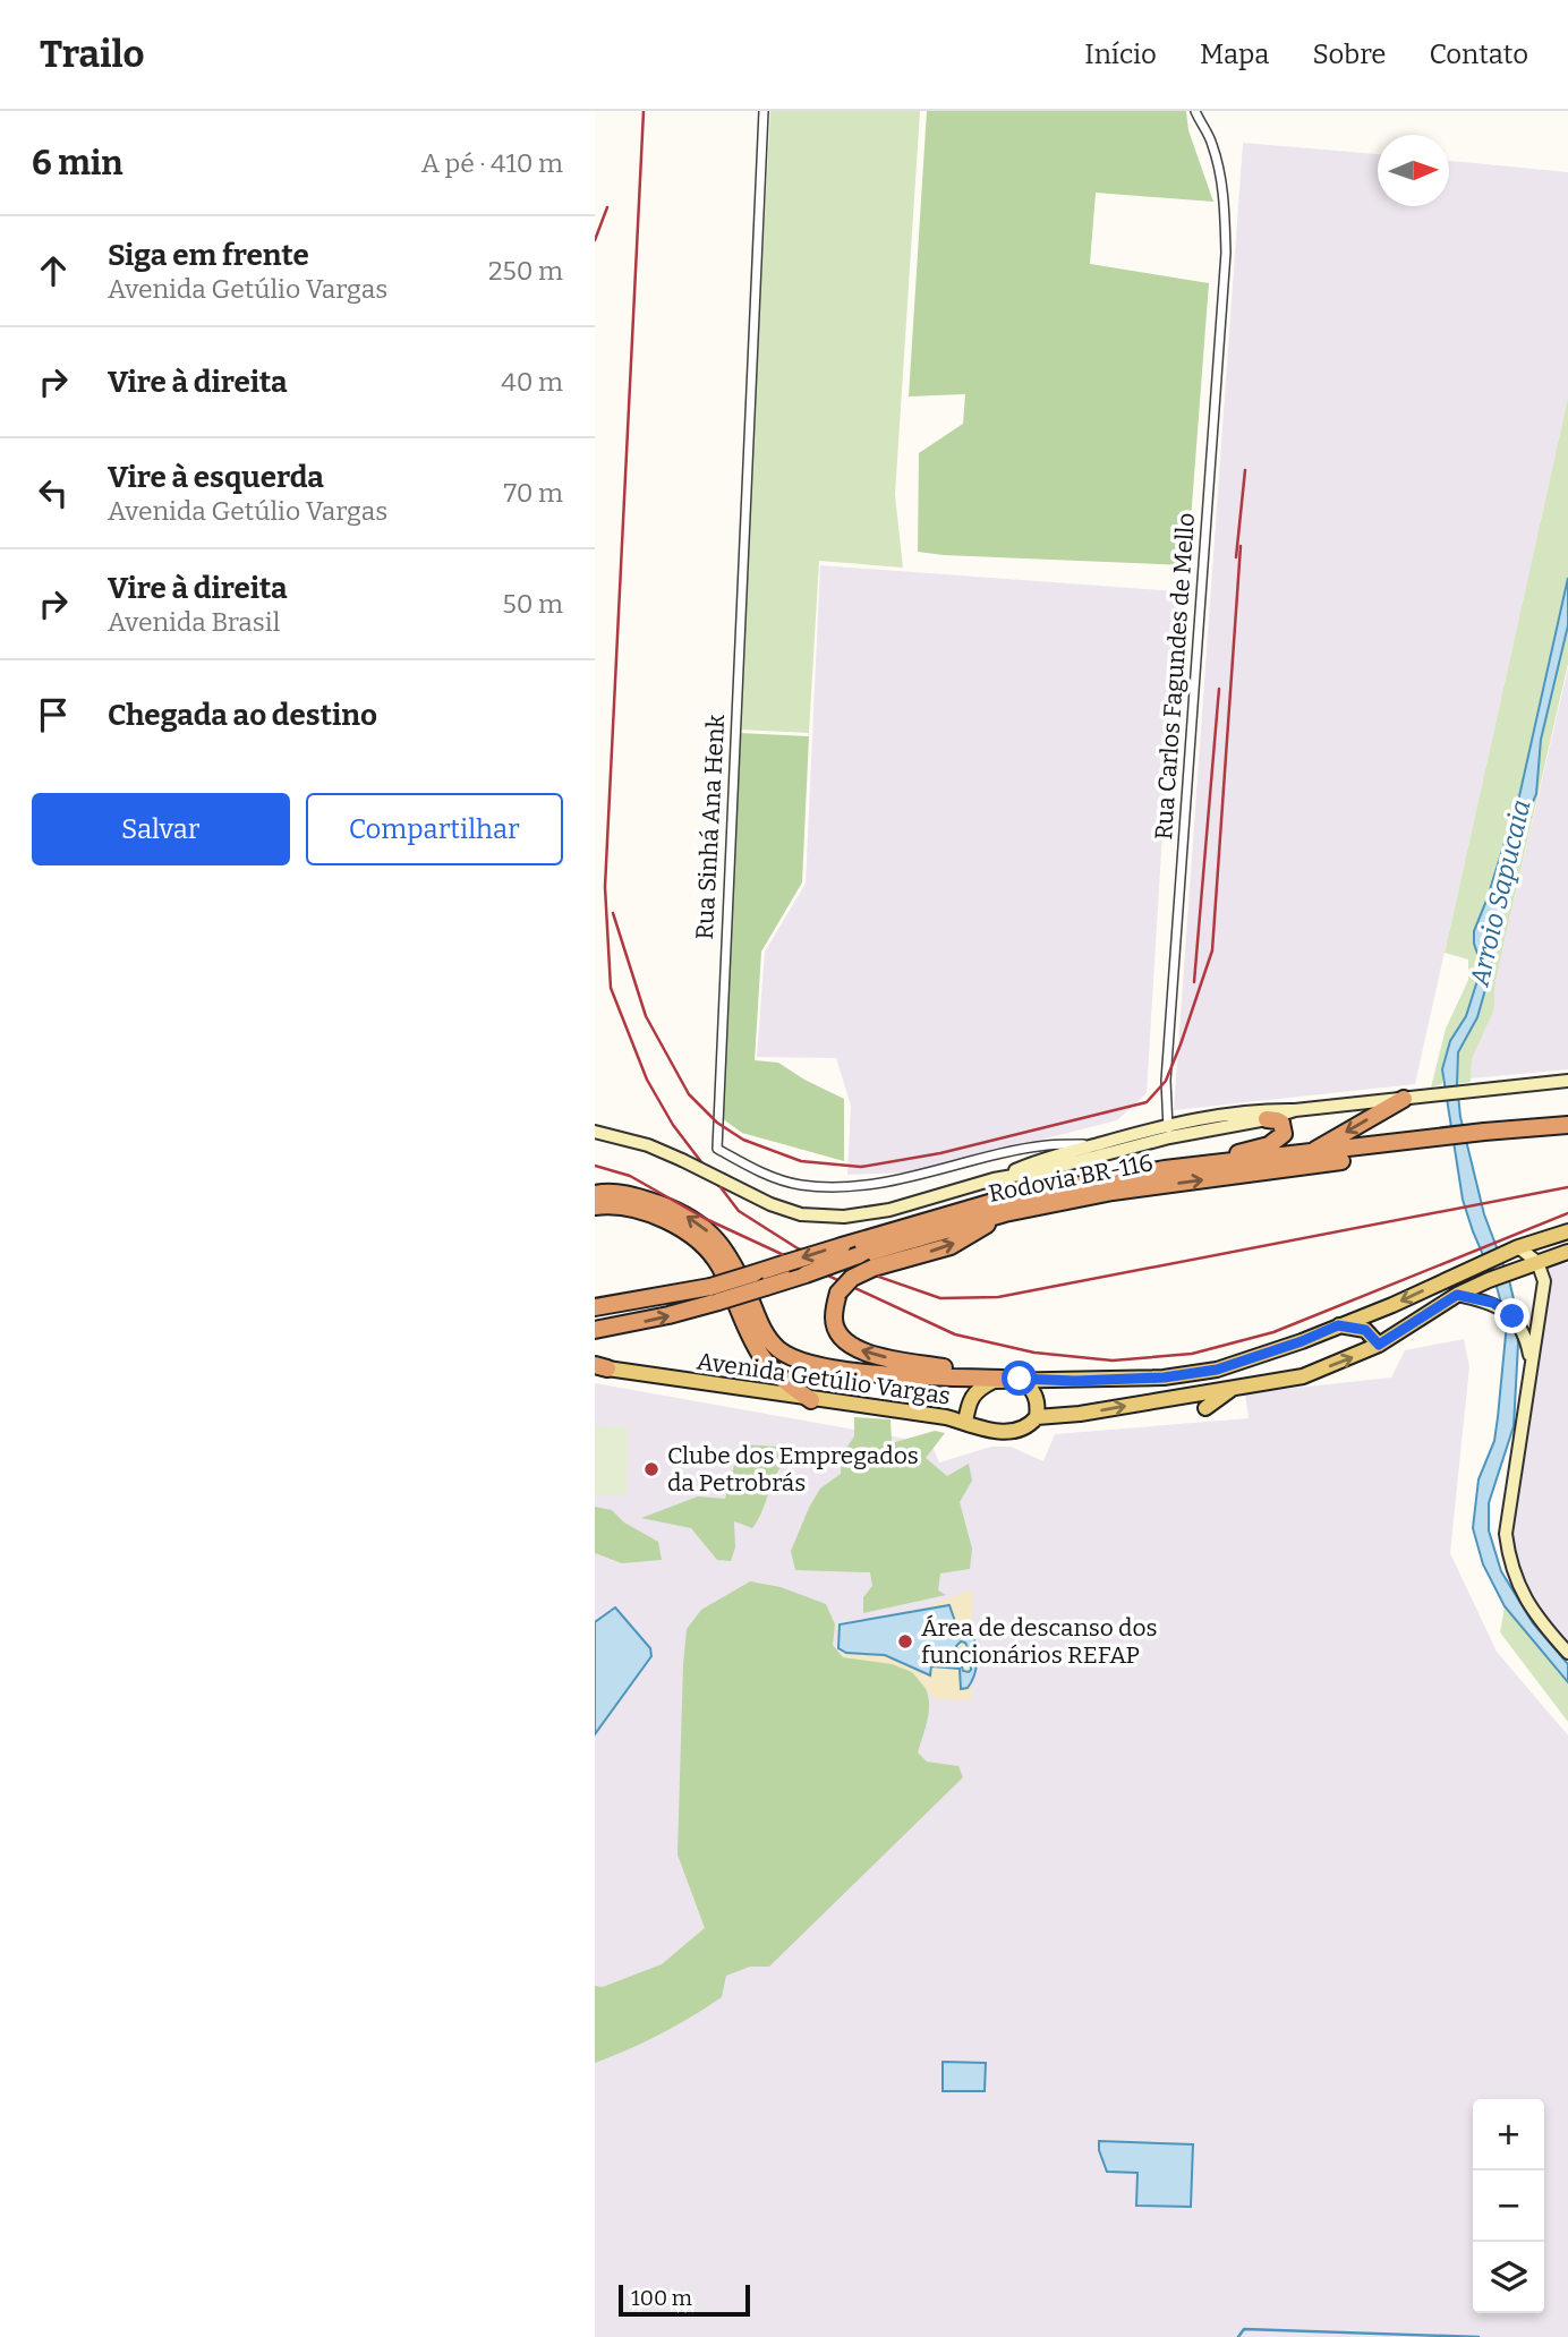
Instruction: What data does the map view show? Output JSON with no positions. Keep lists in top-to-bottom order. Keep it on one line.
{"streets":{"highway":["Rodovia BR-116"],"main road":["Avenida Getúlio Vargas"],"street":["Rua Carlos Fagundes de Mello","Rua Sinhá Ana Henk"]},"water":["Arroio Sapucaia"],"places":["Clube dos Empregados da Petrobrás","Área de descanso dos funcionários REFAP"],"scale_bar":"100 m","north":"right","page":{"header":"Trailo","nav":["Início","Mapa","Sobre","Contato"],"heading":["6 min","A pé · 410 m"],"list":[["Siga em frente","Avenida Getúlio Vargas","250 m"],["Vire à direita","40 m"],["Vire à esquerda","Avenida Getúlio Vargas","70 m"],["Vire à direita","Avenida Brasil","50 m"],"Chegada ao destino"],"buttons":["Salvar","Compartilhar"],"map_buttons":["+","−"],"scale":"100 m"}}
